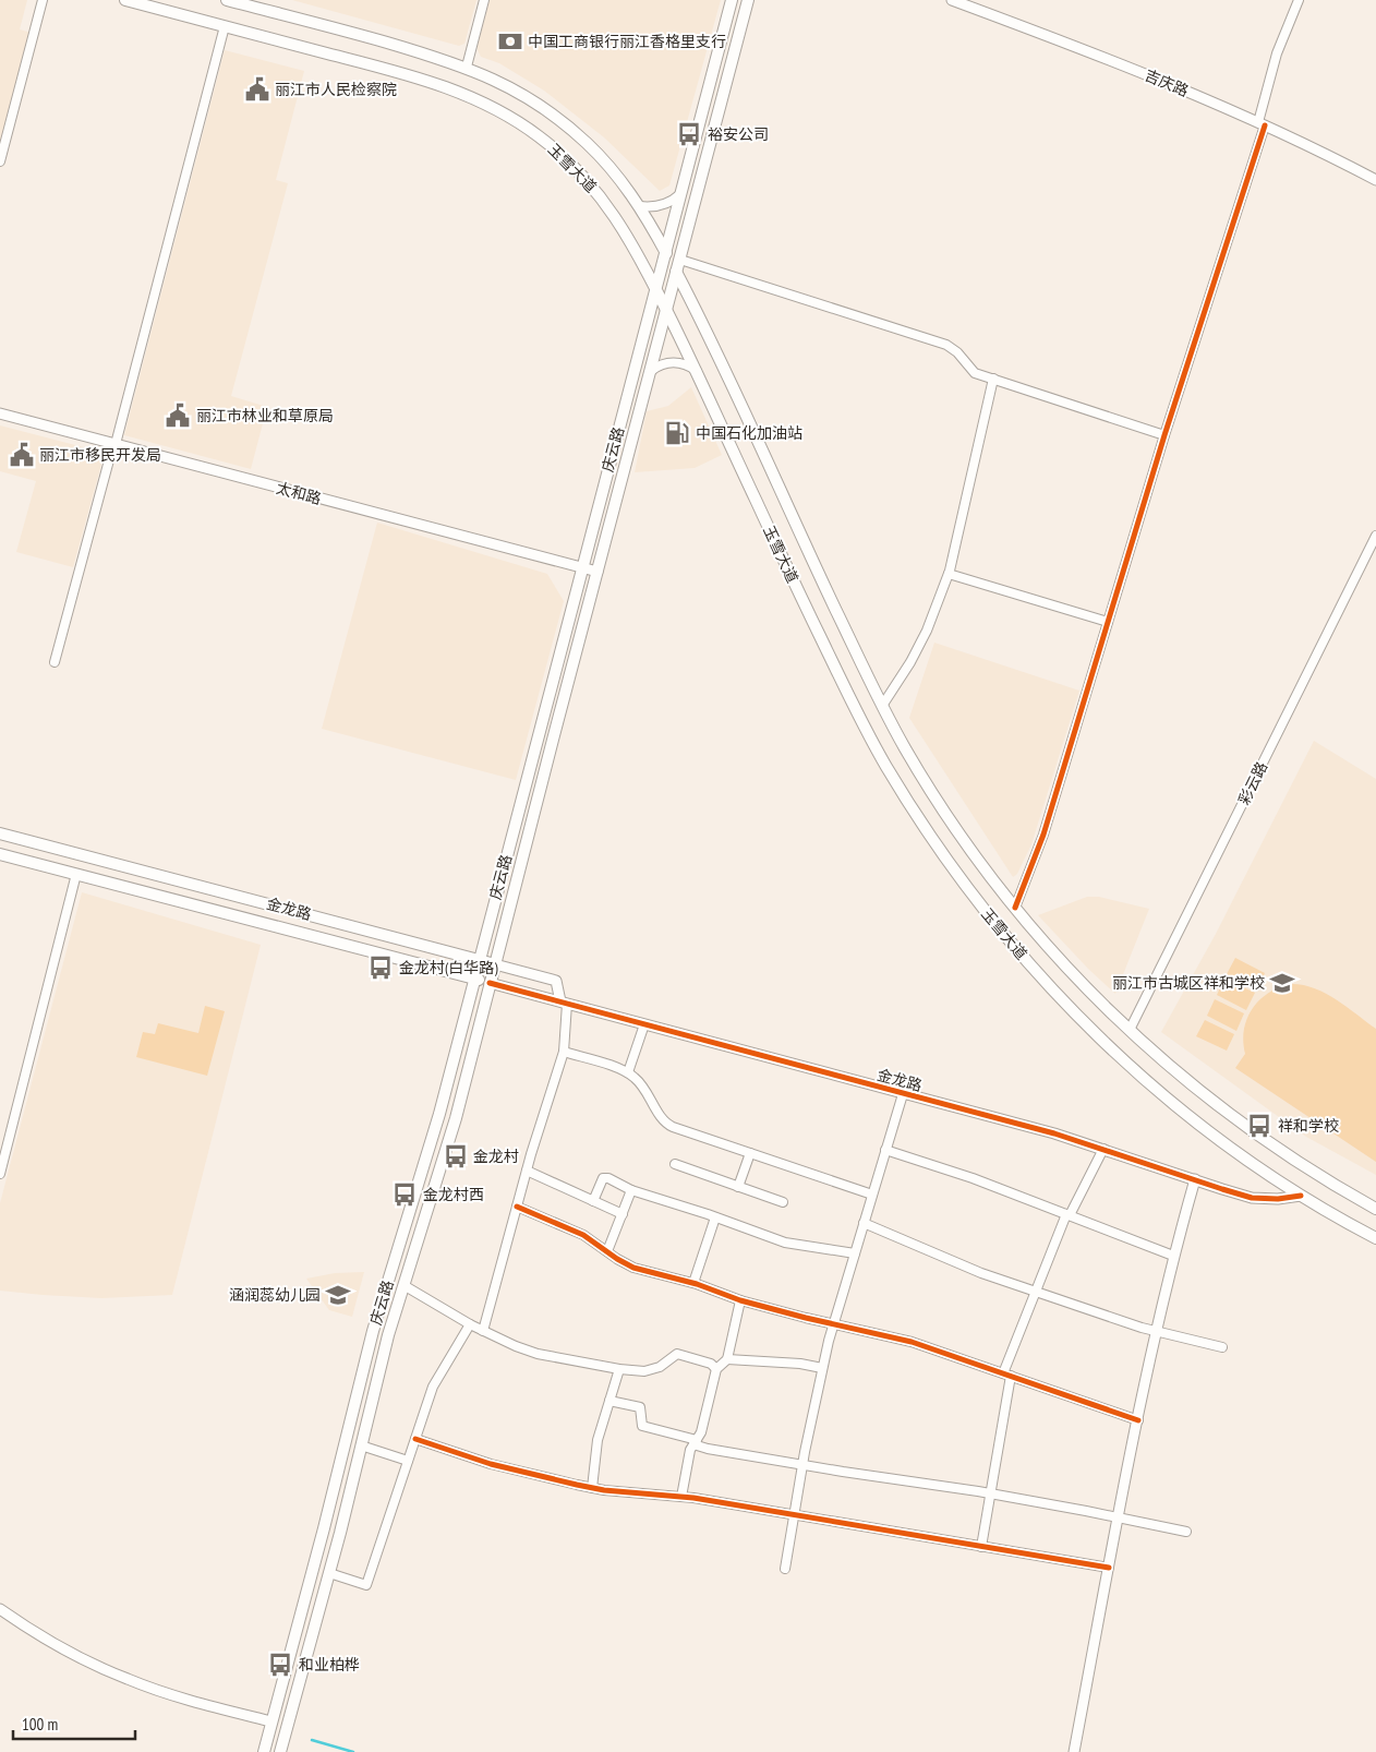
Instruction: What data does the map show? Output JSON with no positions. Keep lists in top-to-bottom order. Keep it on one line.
{"streets":{"main road":["玉雪大道","庆云路","金龙路"],"street":["吉庆路","太和路","彩云路"]},"crossings":[["玉雪大道","庆云路"],["玉雪大道","彩云路"],["玉雪大道","金龙路"],["庆云路","太和路"],["庆云路","金龙路"]],"places":{"bank":["中国工商银行丽江香格里支行"],"public building":["丽江市人民检察院","丽江市林业和草原局","丽江市移民开发局"],"bus stop":["裕安公司","金龙村(白华路)","祥和学校","金龙村","金龙村西","和业柏桦"],"fuel station":["中国石化加油站"],"school or university":["丽江市古城区祥和学校","涵润蕊幼儿园"]},"scale_bar":"100 m"}
